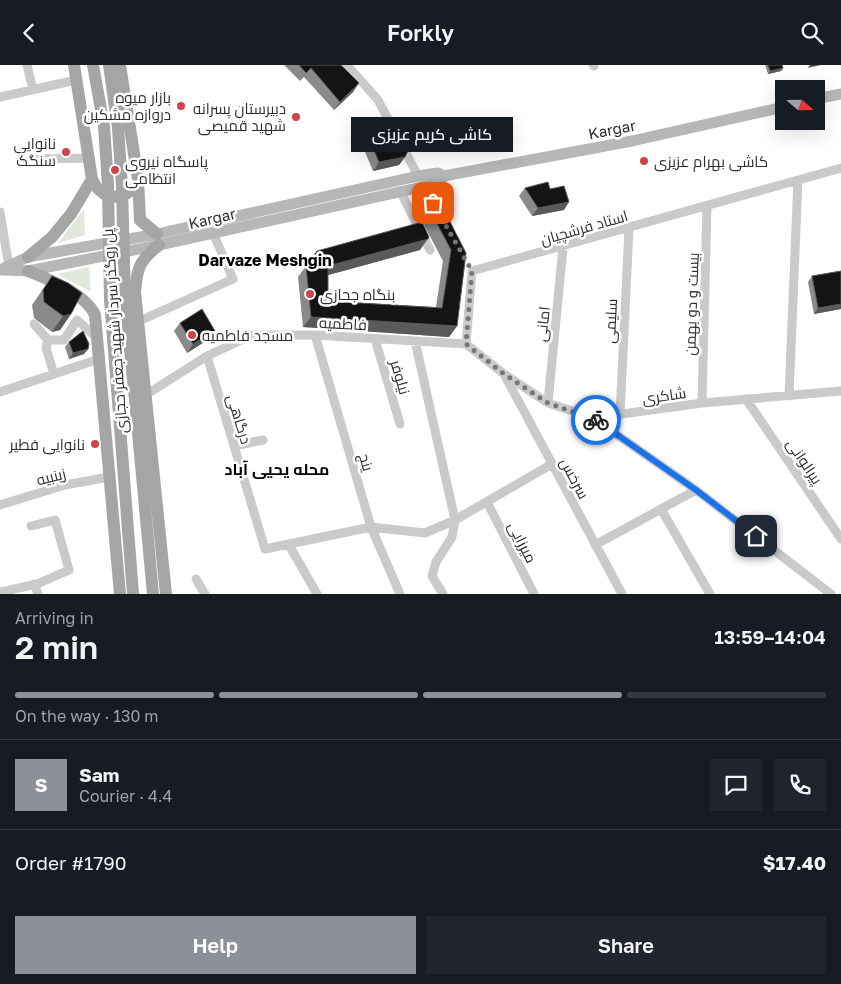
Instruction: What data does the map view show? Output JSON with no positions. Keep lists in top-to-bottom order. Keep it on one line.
{"streets":{"main road":["Kargar","پل روگذر سردار شهید جعفر حجازی"],"street":["استاد فرشچیان","بیست و دو بهمن","سلیمی","فاطمیه","امانی","نیلوفر","شاکری","درگاهی","پیرالوانی","ینج","زینبیه","سرخس","میرزایی"]},"crossings":[["استاد فرشچیان","بیست و دو بهمن"],["استاد فرشچیان","سلیمی"],["استاد فرشچیان","فاطمیه"],["استاد فرشچیان","امانی"],["استاد فرشچیان","شاکری"],["بیست و دو بهمن","شاکری"],["سلیمی","شاکری"],["فاطمیه","پل روگذر سردار شهید جعفر حجازی"],["فاطمیه","نیلوفر"],["فاطمیه","شاکری"],["فاطمیه","درگاهی"],["فاطمیه","ینج"],["امانی","شاکری"],["شاکری","پیرالوانی"],["شاکری","سرخس"]],"districts":["Darvaze Meshgin","محله یحیی آباد"],"places":["بازار میوه دروازه مشکین","دبیرستان پسرانه شهید قمیصی","نانوایی سنگک","کاشی بهرام عزیزی","پاسگاه نیروی انتظامی","کاشی کریم عزیزی","بنگاه جحازی","مسجد فاطمیه","نانوایی فطیر"],"north":"right","page":{"header":"Forkly","bubble":"کاشی کریم عزیزی","heading":["2 min","Arriving in","13:59–14:04"],"panel":["Sam","Courier · 4.4","Order #1790","$17.40"],"bar":"On the way · 130 m","round":"S","buttons":["Help","Share"]}}
